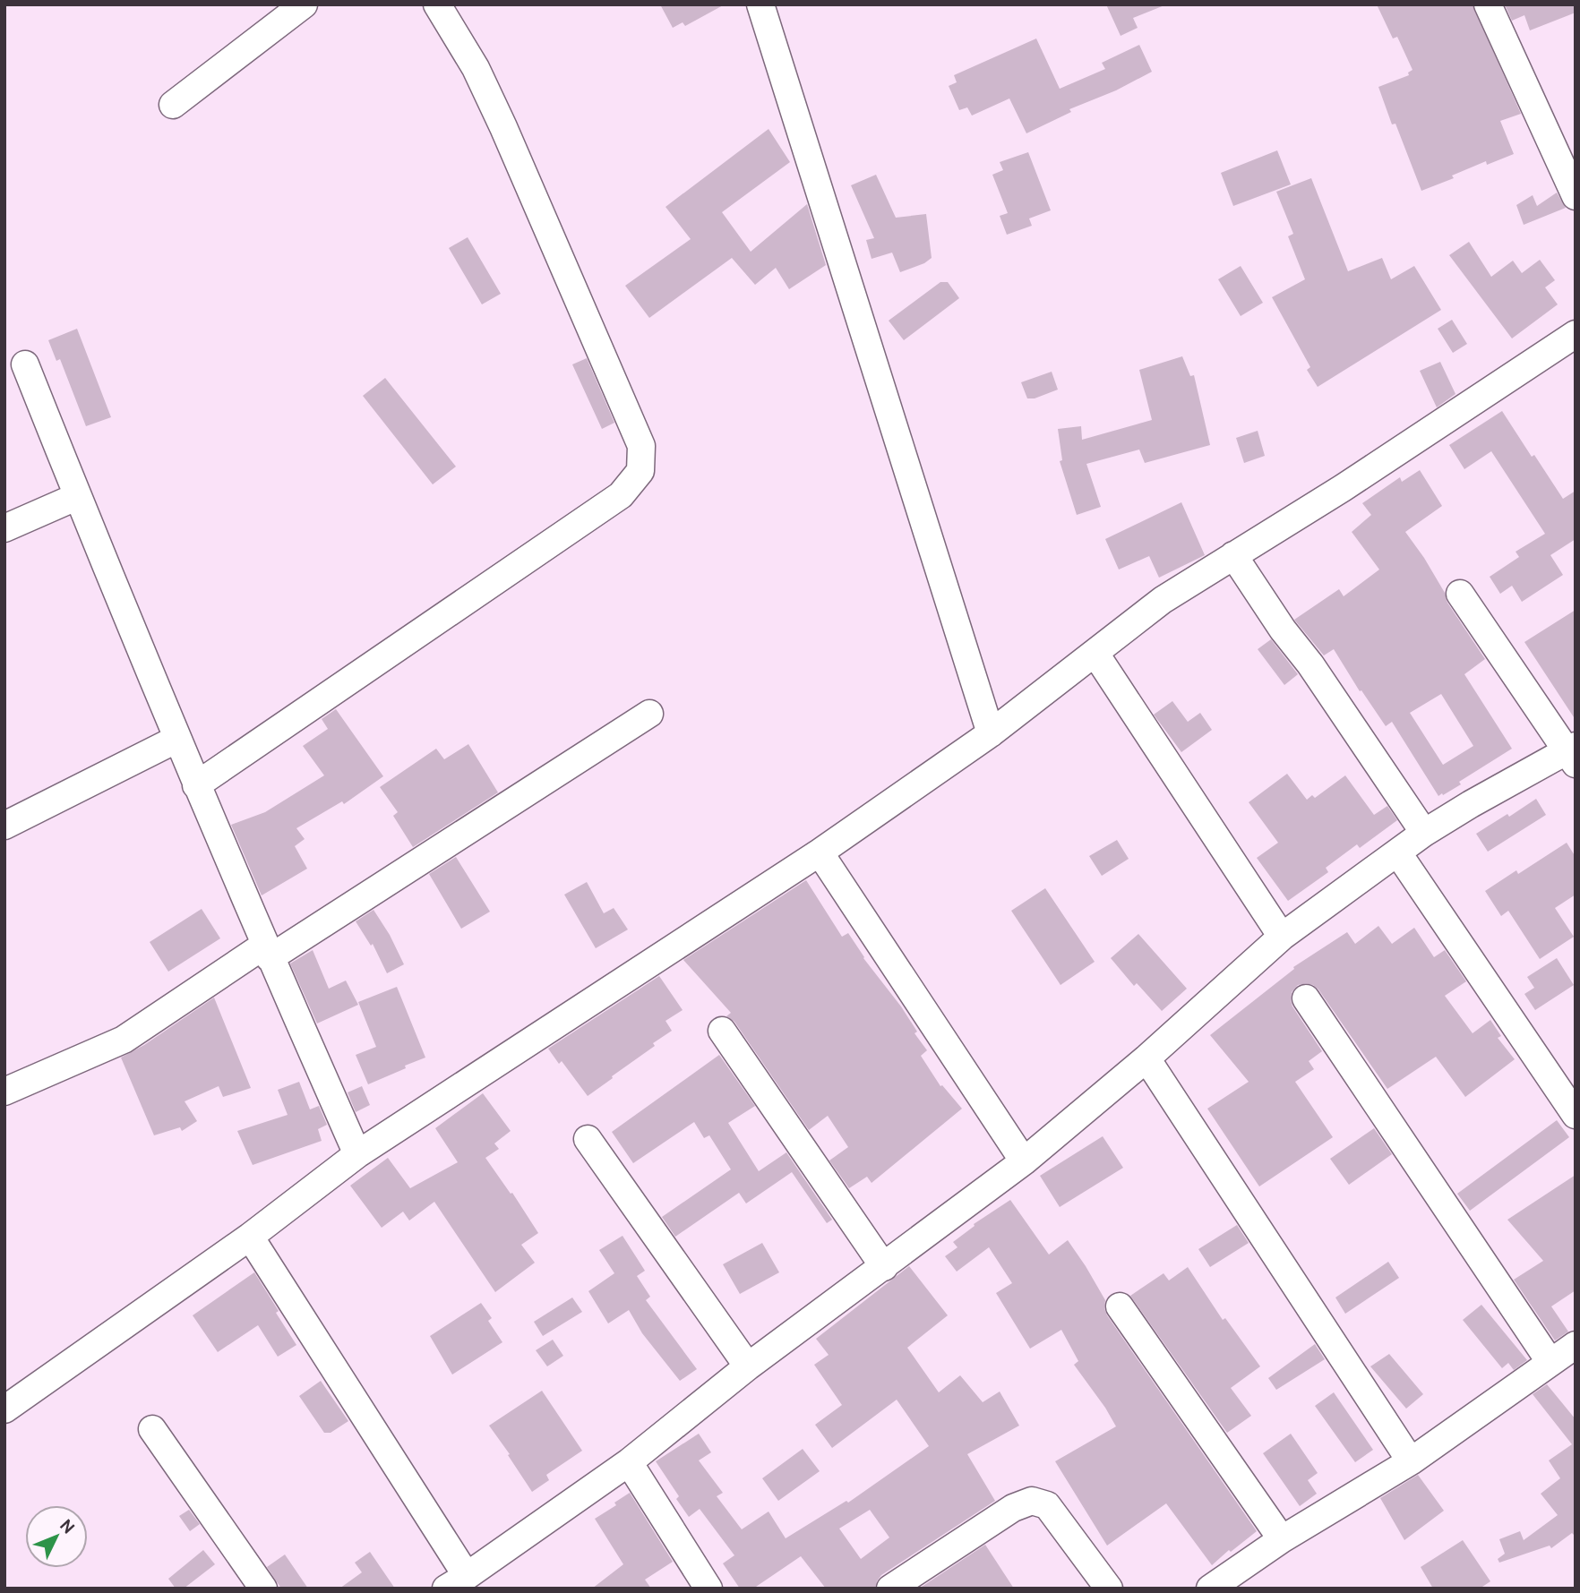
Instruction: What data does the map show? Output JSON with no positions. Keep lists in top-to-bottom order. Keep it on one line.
{"north":"top right"}
